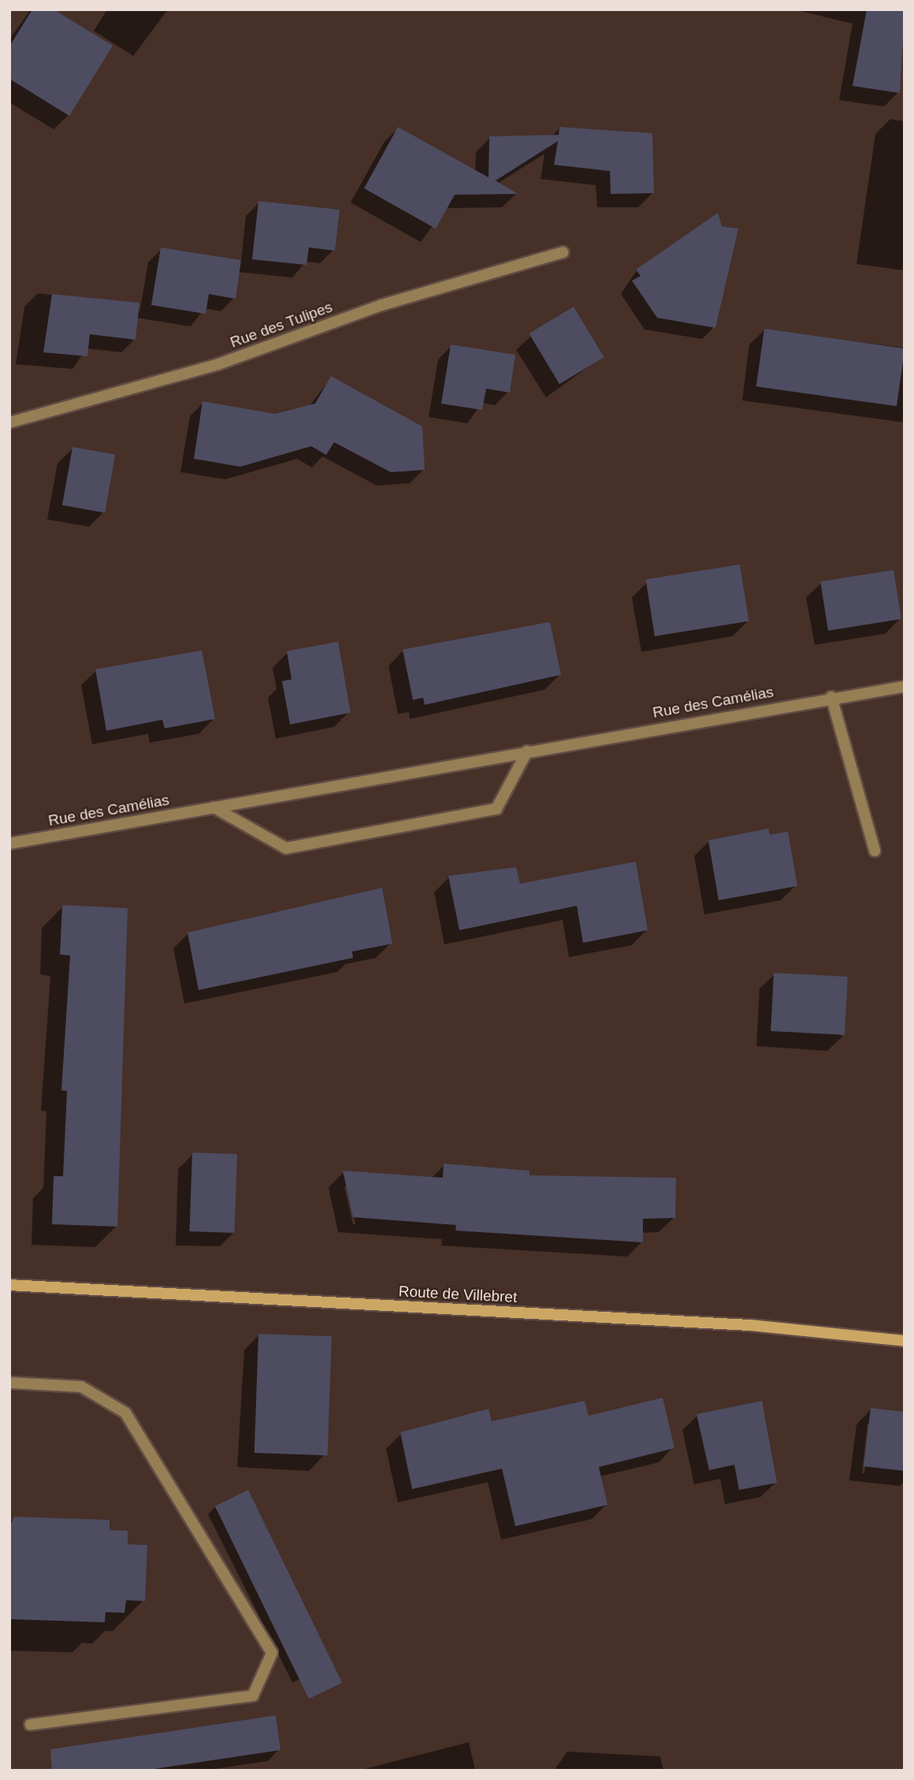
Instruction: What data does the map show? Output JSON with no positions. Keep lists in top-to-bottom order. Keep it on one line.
{"streets":{"main road":["Route de Villebret"],"street":["Rue des Tulipes","Rue des Camélias"]}}
